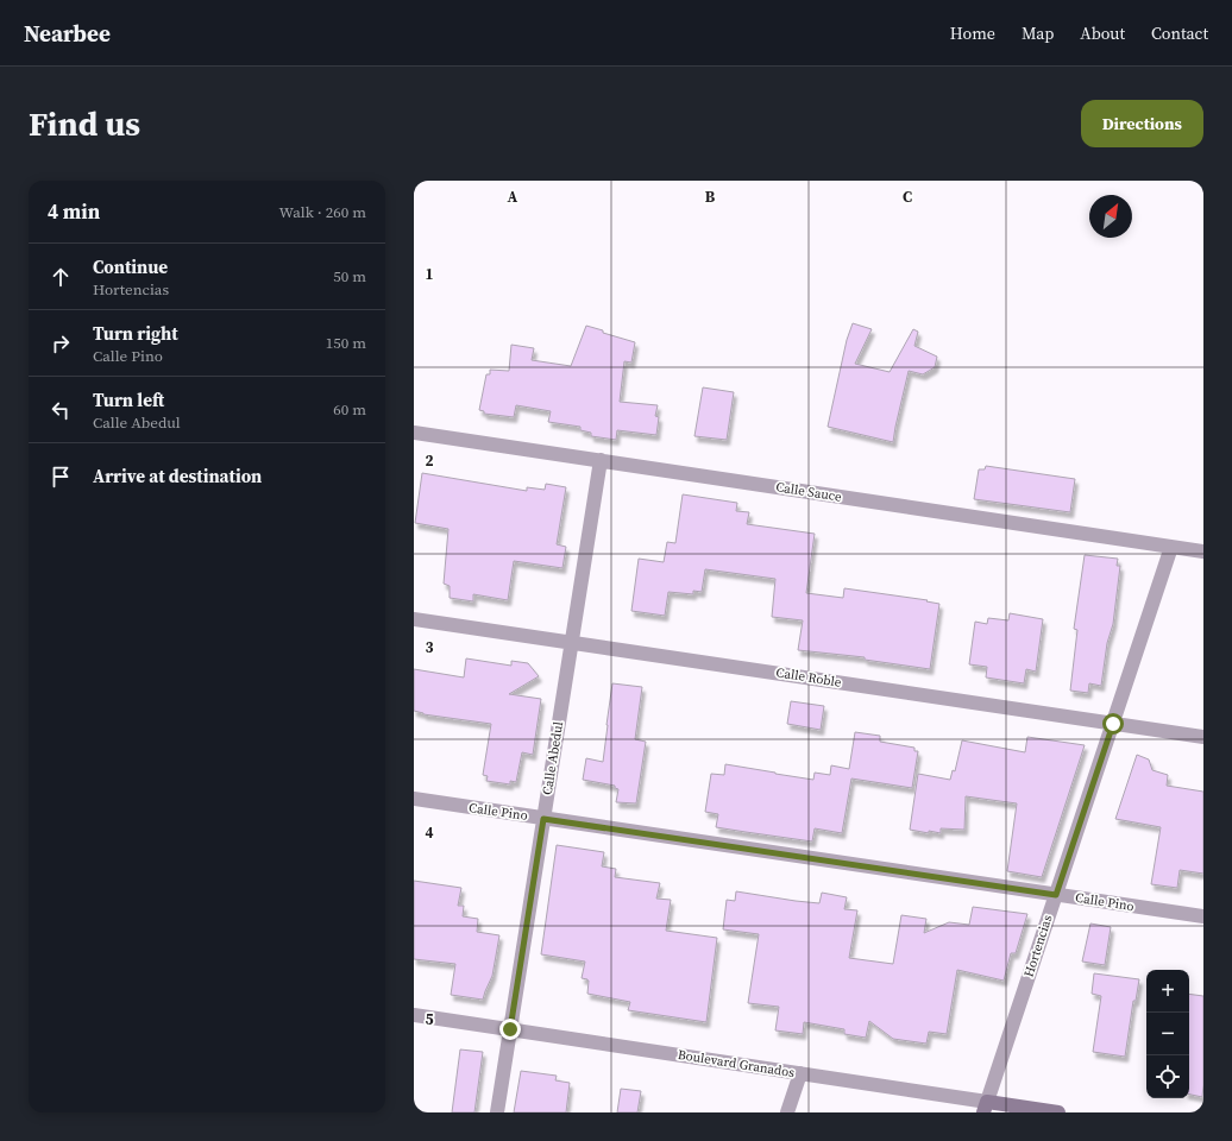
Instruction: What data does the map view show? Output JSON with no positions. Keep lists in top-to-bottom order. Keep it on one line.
{"streets":{"street":["Calle Sauce","Calle Roble","Calle Abedul","Calle Pino","Hortencias","Boulevard Granados"]},"crossings":[["Calle Sauce","Calle Abedul"],["Calle Sauce","Hortencias"],["Calle Roble","Calle Abedul"],["Calle Roble","Hortencias"],["Calle Abedul","Calle Pino"],["Calle Abedul","Boulevard Granados"],["Calle Pino","Hortencias"],["Hortencias","Boulevard Granados"]],"north":"top right","page":{"header":"Nearbee","nav":["Home","Map","About","Contact"],"buttons":"Directions","title":"Find us","heading":["4 min","Walk · 260 m"],"list":[["Continue","Hortencias","50 m"],["Turn right","Calle Pino","150 m"],["Turn left","Calle Abedul","60 m"],"Arrive at destination"],"map_buttons":["+","−"]},"grid":{"columns":["A","B","C"],"rows":["1","2","3","4","5"]}}
